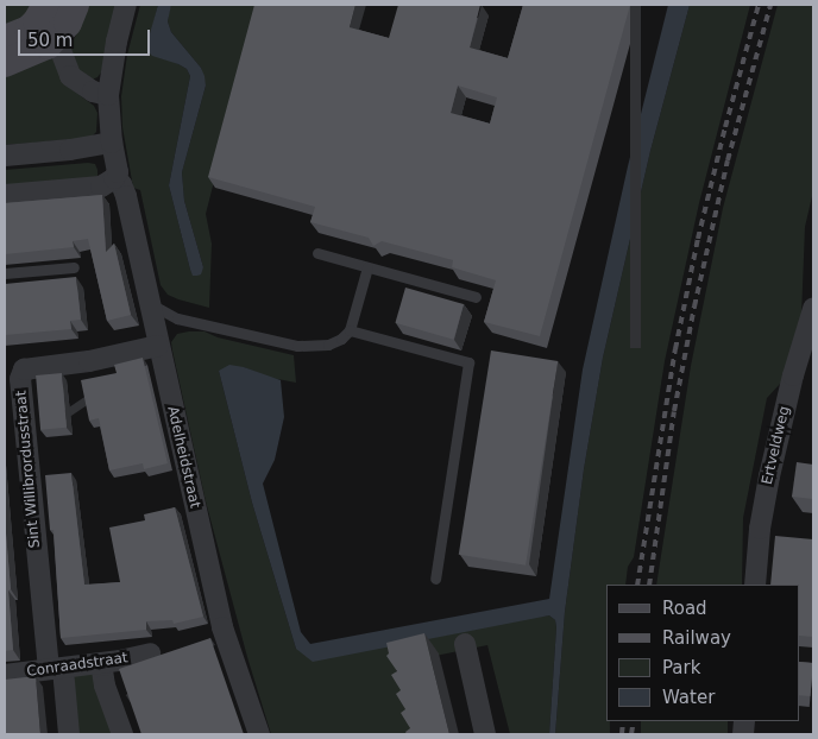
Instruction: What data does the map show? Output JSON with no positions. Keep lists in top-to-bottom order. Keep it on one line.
{"streets":{"street":["Ertveldweg","Adelheidstraat","Sint Willibrordusstraat","Conraadstraat"]},"crossings":[["Adelheidstraat","Sint Willibrordusstraat"],["Sint Willibrordusstraat","Conraadstraat"]],"legend":["Road","Railway","Park","Water"],"scale_bar":"50 m"}
